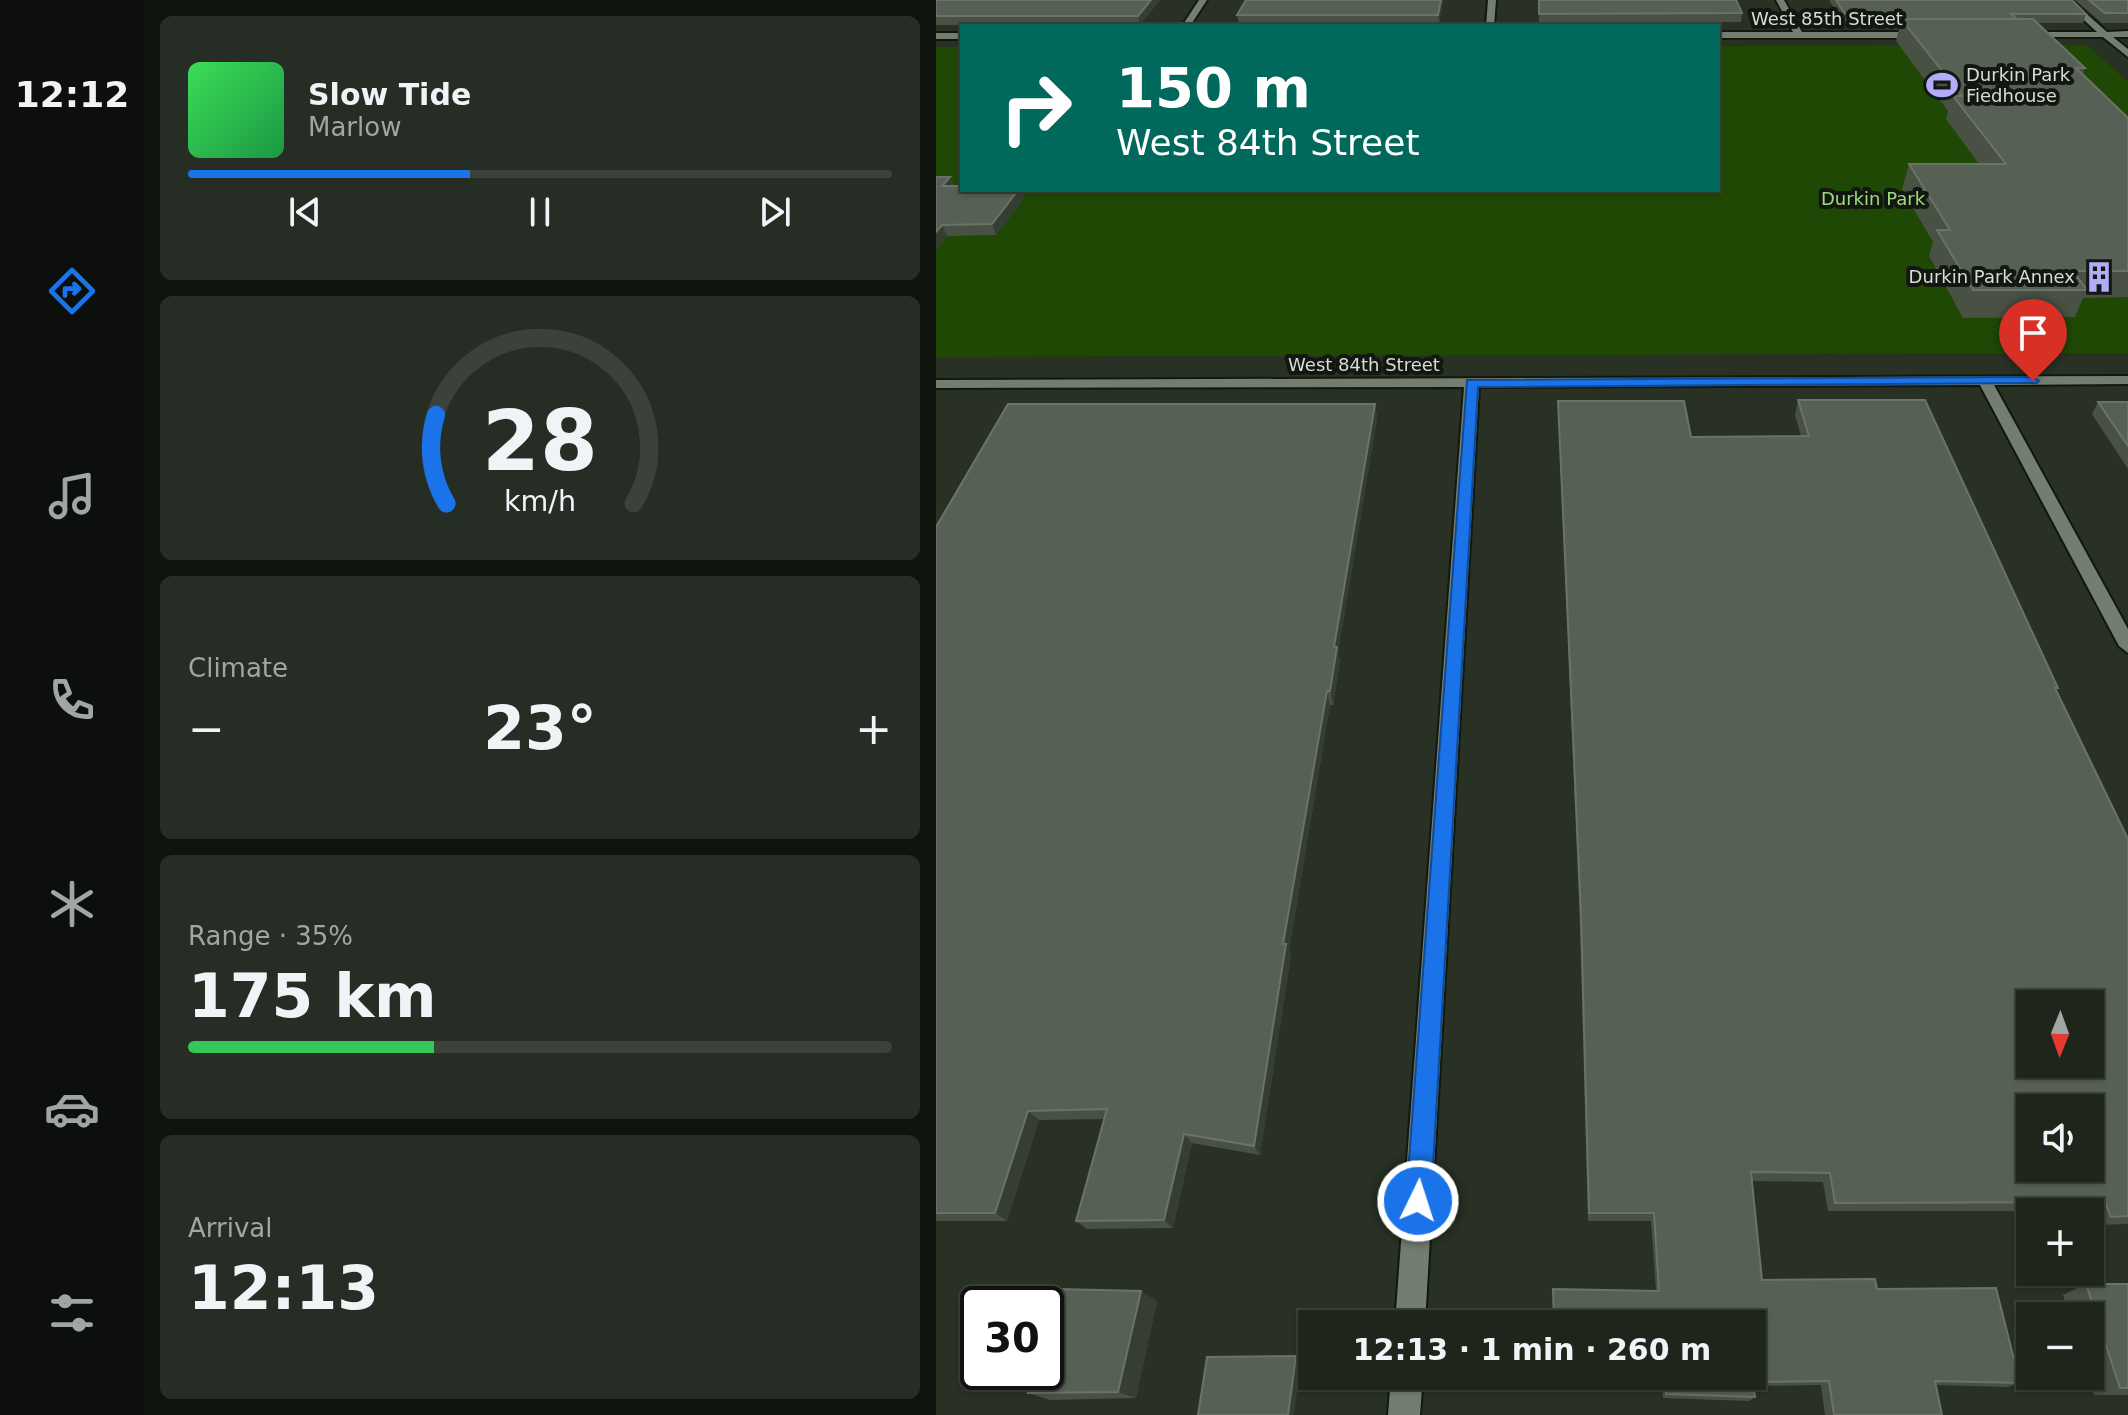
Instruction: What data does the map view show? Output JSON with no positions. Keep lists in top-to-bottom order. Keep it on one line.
{"streets":{"street":["West 85th Street","West 84th Street"]},"parks":["Durkin Park"],"places":{"sports":["Durkin Park Fiedhouse"],"building":["Durkin Park Annex"]},"north":"bottom","page":{"tabs":"12:12","turn":["150 m","West 84th Street"],"song":["Slow Tide","Marlow"],"tile":["Climate",["Range · 35%","175 km"],["Arrival","12:13"]],"heat":["−","23°","+"],"map_buttons":["+","−"],"limit":"30","trip":"12:13 · 1 min · 260 m","gauge":["28","km/h"]}}
